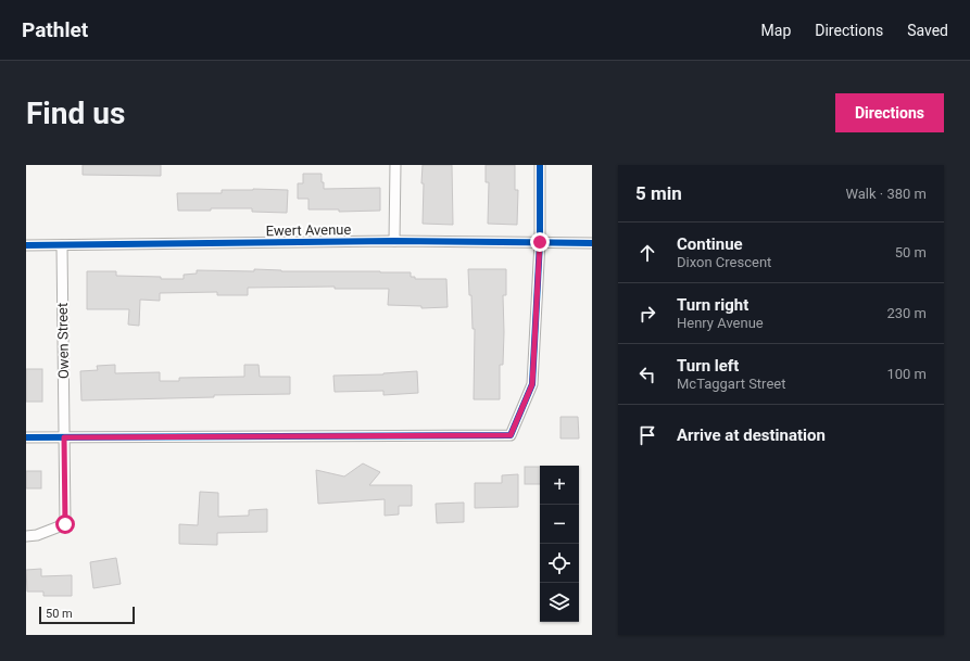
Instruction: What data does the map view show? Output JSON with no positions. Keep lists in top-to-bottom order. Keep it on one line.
{"streets":{"street":["Ewert Avenue","Owen Street"]},"crossings":[["Ewert Avenue","Owen Street"]],"scale_bar":"50 m","page":{"header":"Pathlet","nav":["Map","Directions","Saved"],"buttons":"Directions","title":"Find us","heading":["5 min","Walk · 380 m"],"list":[["Continue","Dixon Crescent","50 m"],["Turn right","Henry Avenue","230 m"],["Turn left","McTaggart Street","100 m"],"Arrive at destination"],"map_buttons":["+","−"],"scale":"50 m"}}
